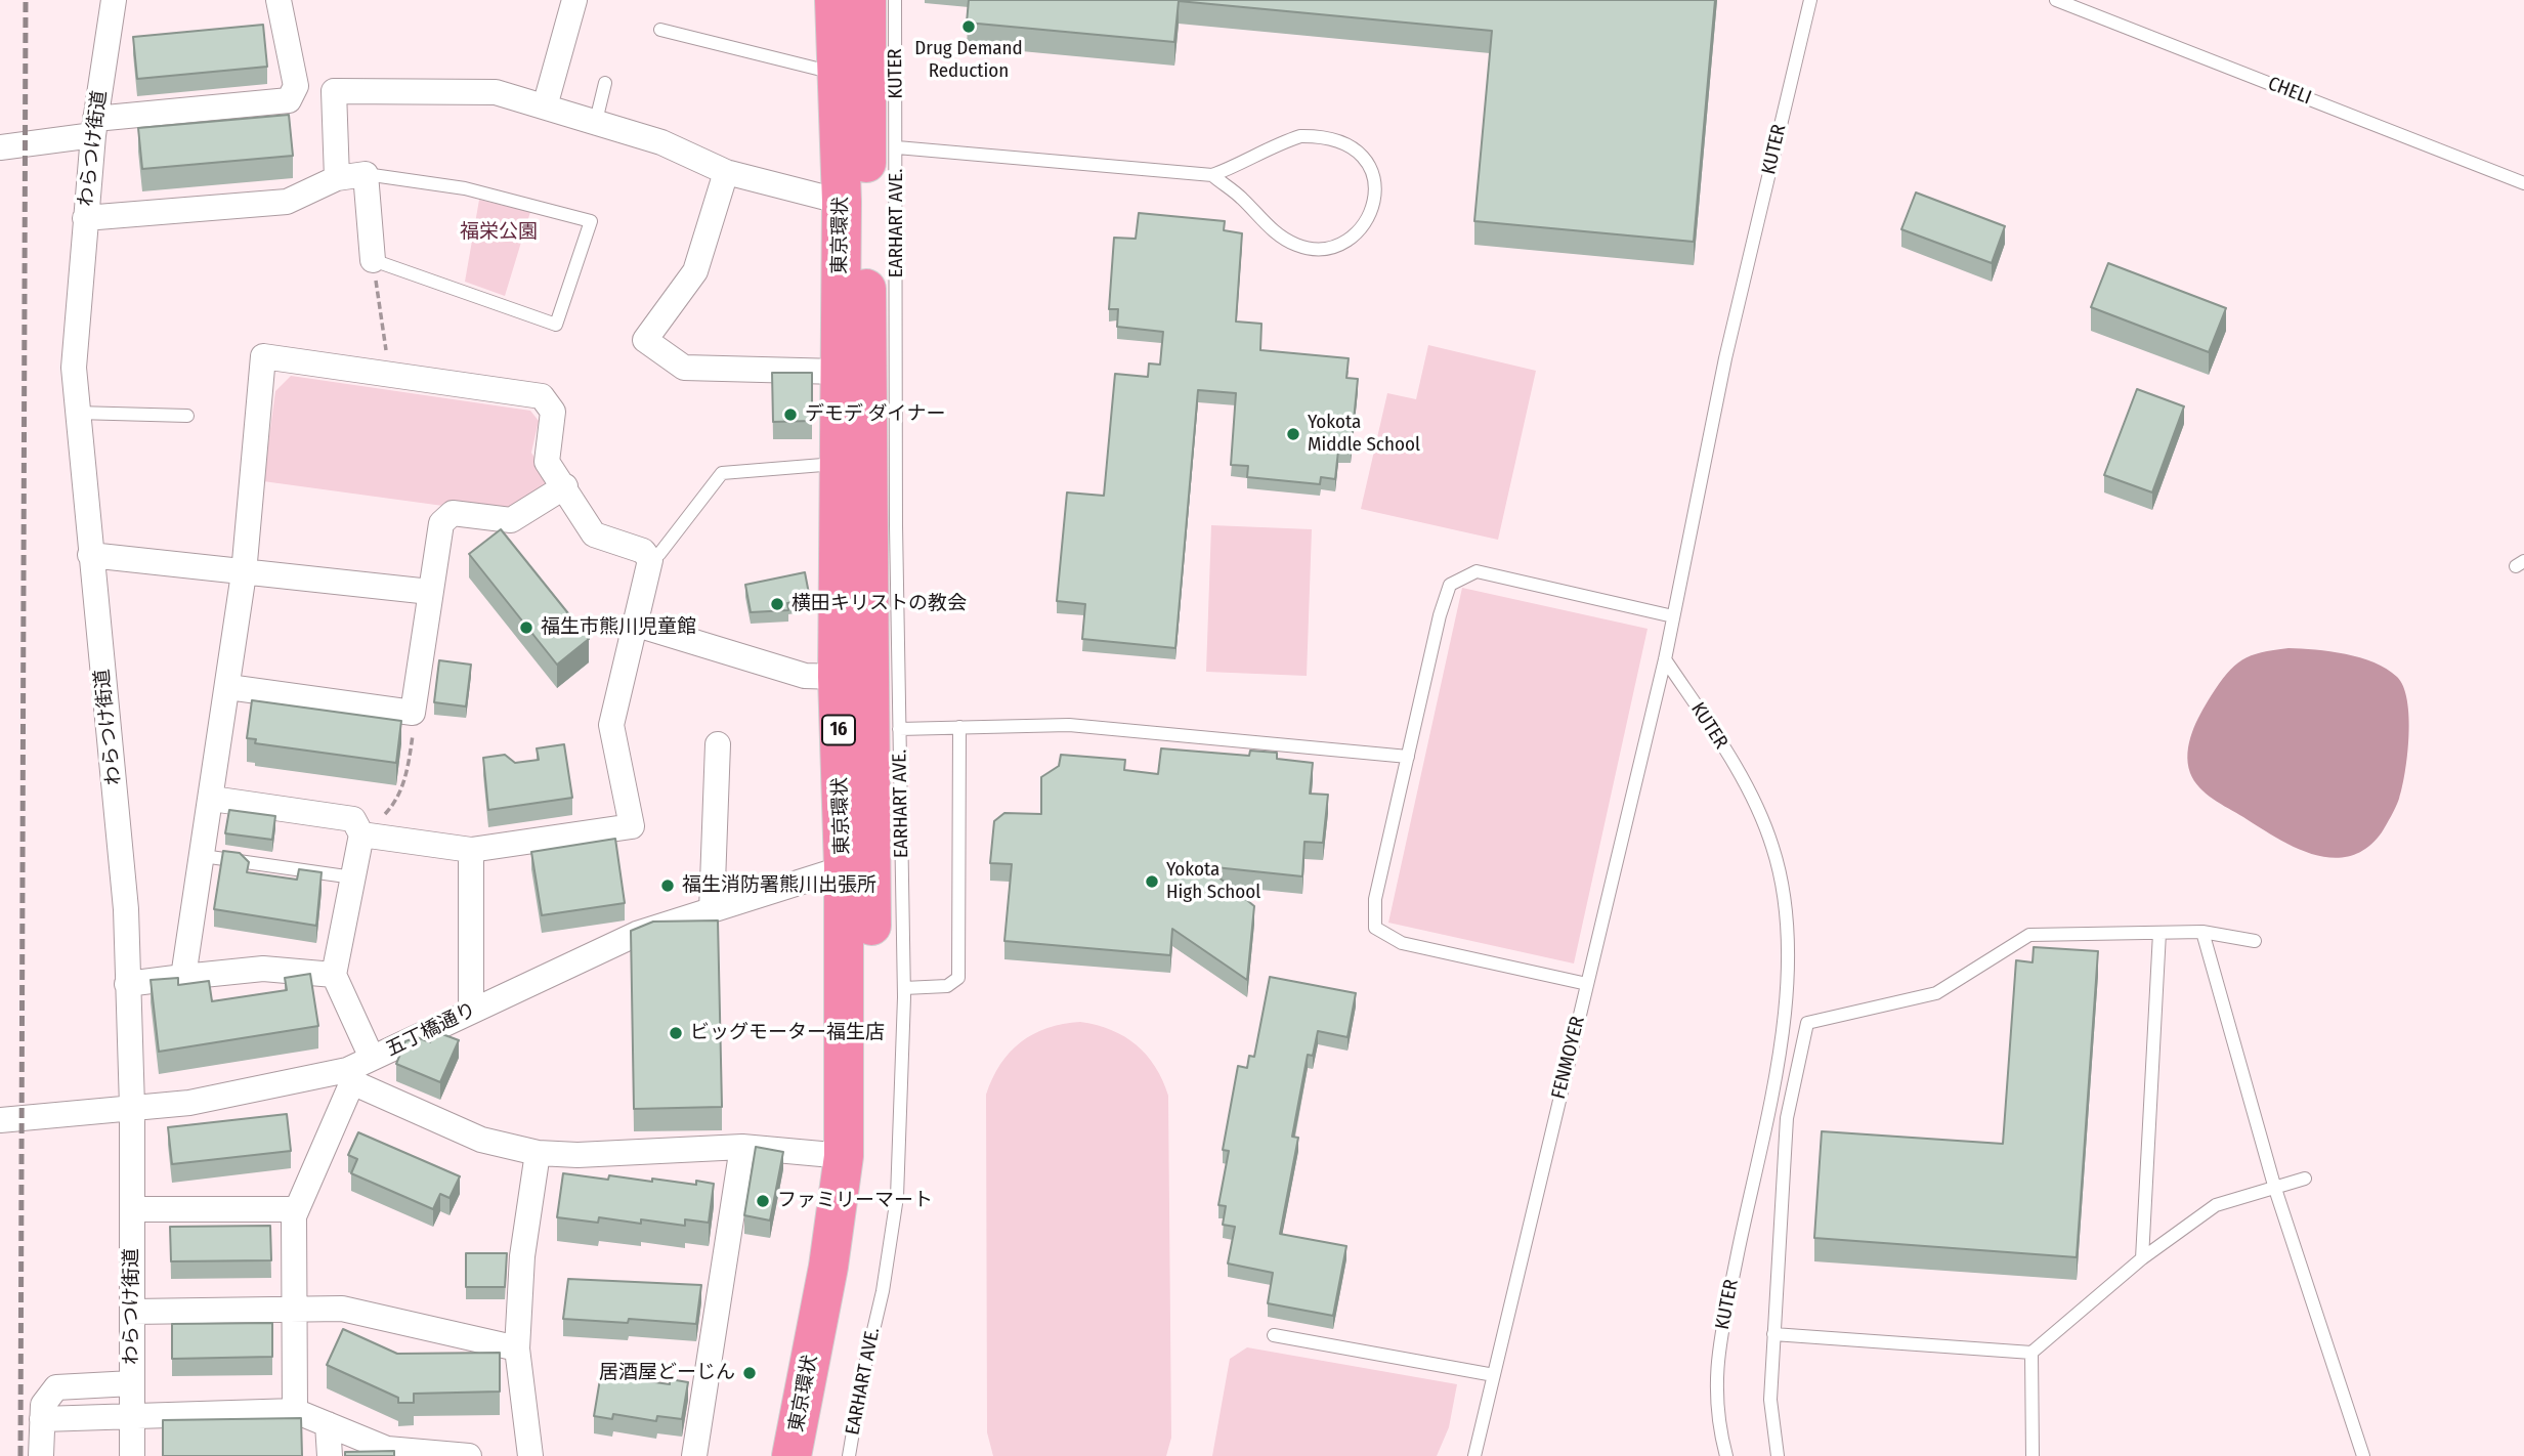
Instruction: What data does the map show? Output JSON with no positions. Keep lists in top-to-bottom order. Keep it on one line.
{"streets":{"highway":["東京環状","16"],"street":["わらつけ街道","五丁橋通り"],"lane":["KUTER","CHELI","EARHART AVE.","FENMOYER"]},"crossings":[["KUTER","EARHART AVE."],["KUTER","FENMOYER"],["わらつけ街道","五丁橋通り"],["東京環状","五丁橋通り"]],"parks":["福栄公園"],"places":["Drug Demand Reduction","デモデ ダイナー","Yokota Middle School","横田キリストの教会","福生市熊川児童館","Yokota High School","福生消防署熊川出張所","ビッグモーター福生店","ファミリーマート","居酒屋どーじん"]}
